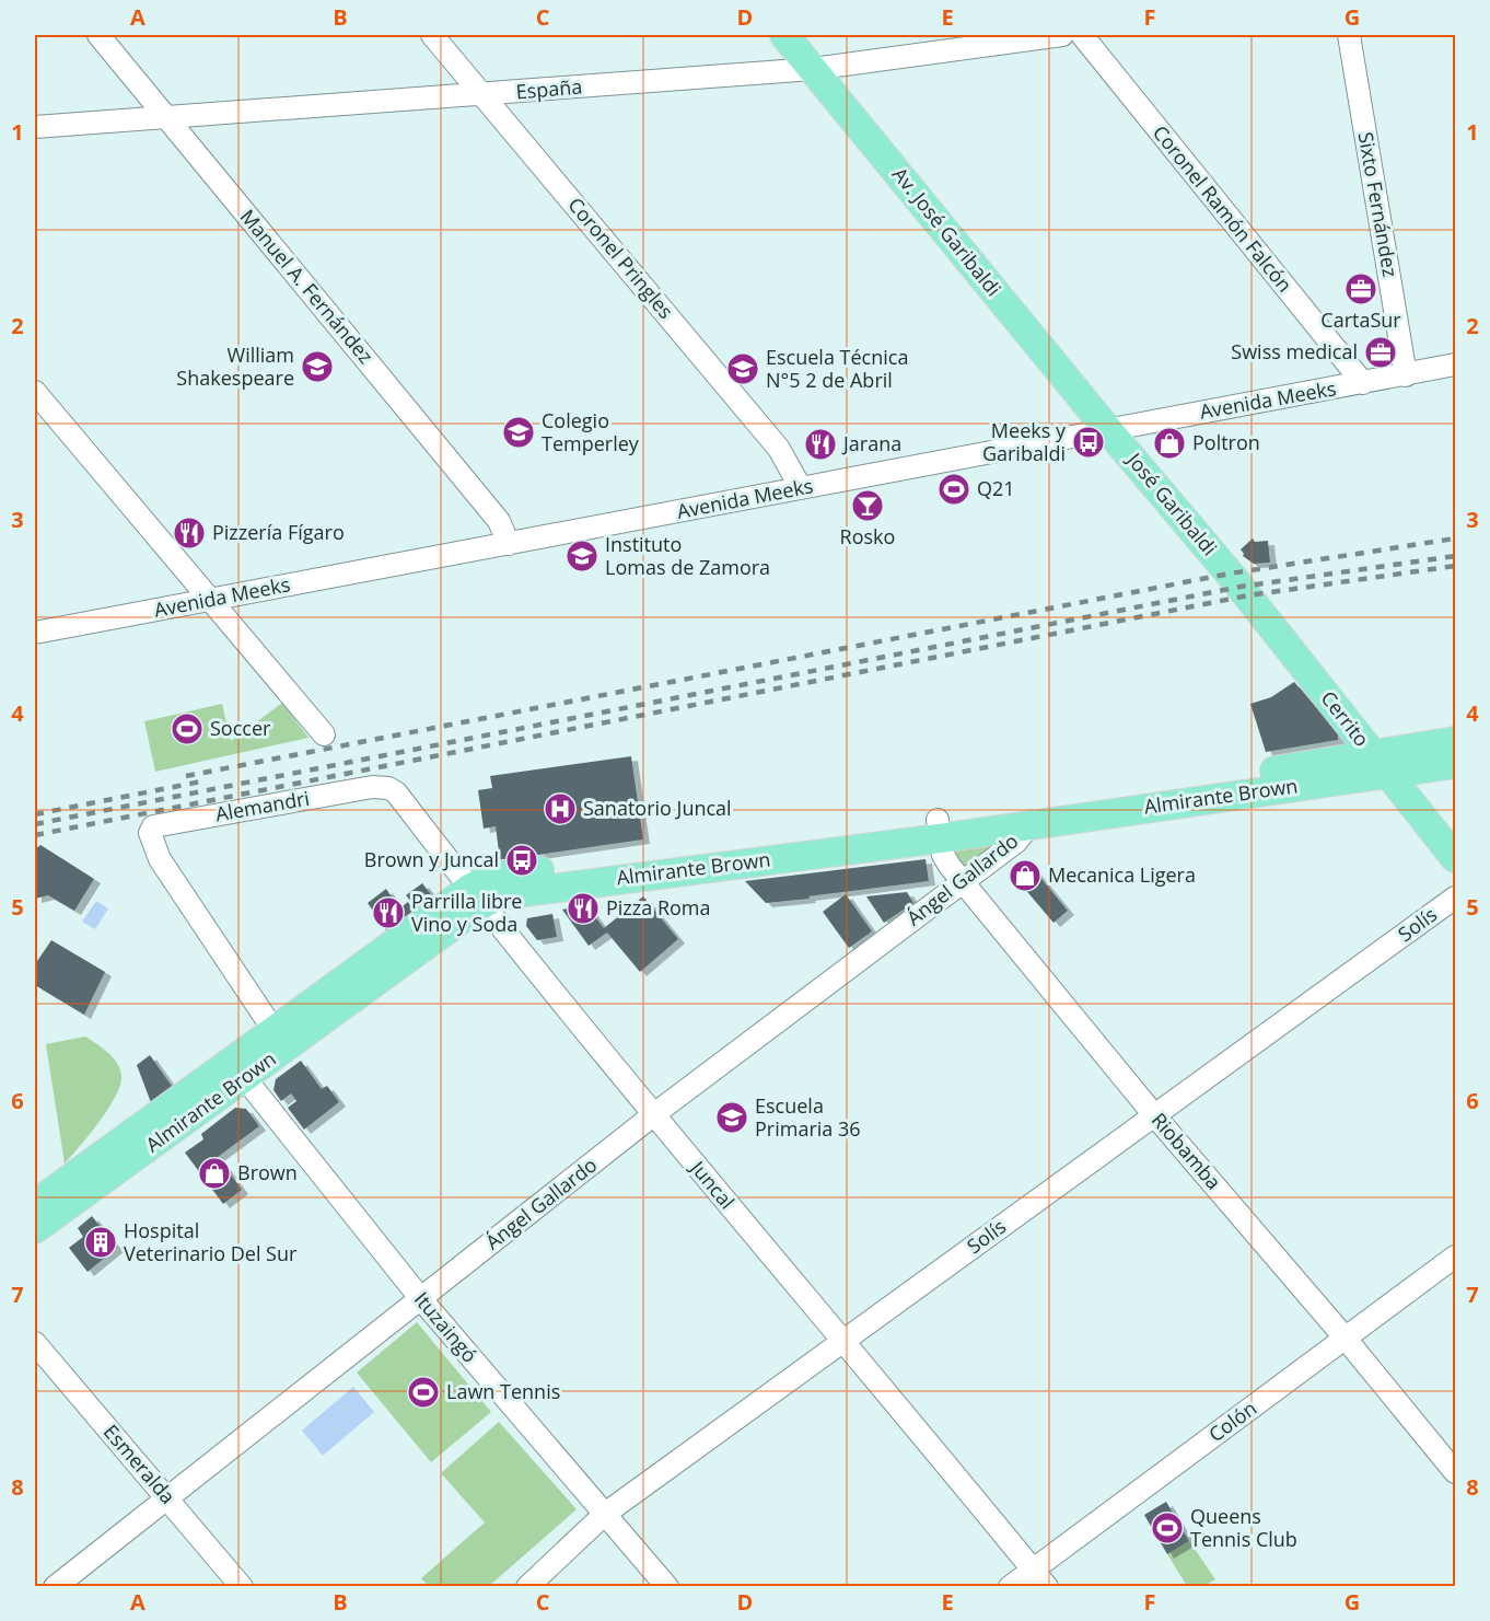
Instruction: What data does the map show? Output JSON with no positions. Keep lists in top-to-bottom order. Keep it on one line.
{"streets":{"main road":["Av. José Garibaldi","José Garibaldi","Cerrito","Almirante Brown"],"street":["España","Sixto Fernández","Coronel Ramón Falcón","Coronel Pringles","Manuel A. Fernández","Avenida Meeks","Alemandri","Ángel Gallardo","Solís","Riobamba","Juncal","Ituzaingó","Colón","Esmeralda"]},"crossings":[["España","Av. José Garibaldi"],["España","Coronel Pringles"],["España","Manuel A. Fernández"],["Sixto Fernández","Avenida Meeks"],["Coronel Ramón Falcón","Avenida Meeks"],["Av. José Garibaldi","Avenida Meeks"],["Av. José Garibaldi","José Garibaldi"],["Coronel Pringles","Avenida Meeks"],["Manuel A. Fernández","Avenida Meeks"],["Avenida Meeks","José Garibaldi"],["José Garibaldi","Cerrito"],["Cerrito","Almirante Brown"],["Almirante Brown","Alemandri"],["Almirante Brown","Ángel Gallardo"],["Almirante Brown","Riobamba"],["Almirante Brown","Juncal"],["Almirante Brown","Ituzaingó"],["Alemandri","Juncal"],["Ángel Gallardo","Riobamba"],["Ángel Gallardo","Juncal"],["Ángel Gallardo","Ituzaingó"],["Ángel Gallardo","Esmeralda"],["Solís","Riobamba"],["Solís","Juncal"],["Solís","Ituzaingó"],["Riobamba","Colón"],["Juncal","Colón"]],"places":{"office":["CartaSur","Swiss medical"],"school or university":["William Shakespeare","Escuela Técnica N°5 2 de Abril","Colegio Temperley","Instituto Lomas de Zamora","Escuela Primaria 36"],"bus stop":["Meeks y Garibaldi","Brown y Juncal"],"shop":["Poltron","Mecanica Ligera","Brown"],"restaurant":["Jarana","Pizzería Fígaro","Pizza Roma","Parrilla libre Vino y Soda"],"sports":["Q21","Soccer","Lawn Tennis","Queens Tennis Club"],"bar":["Rosko"],"hospital":["Sanatorio Juncal"],"building":["Hospital Veterinario Del Sur"]},"grid":{"columns":["A","B","C","D","E","F","G"],"rows":["1","2","3","4","5","6","7","8"]}}
